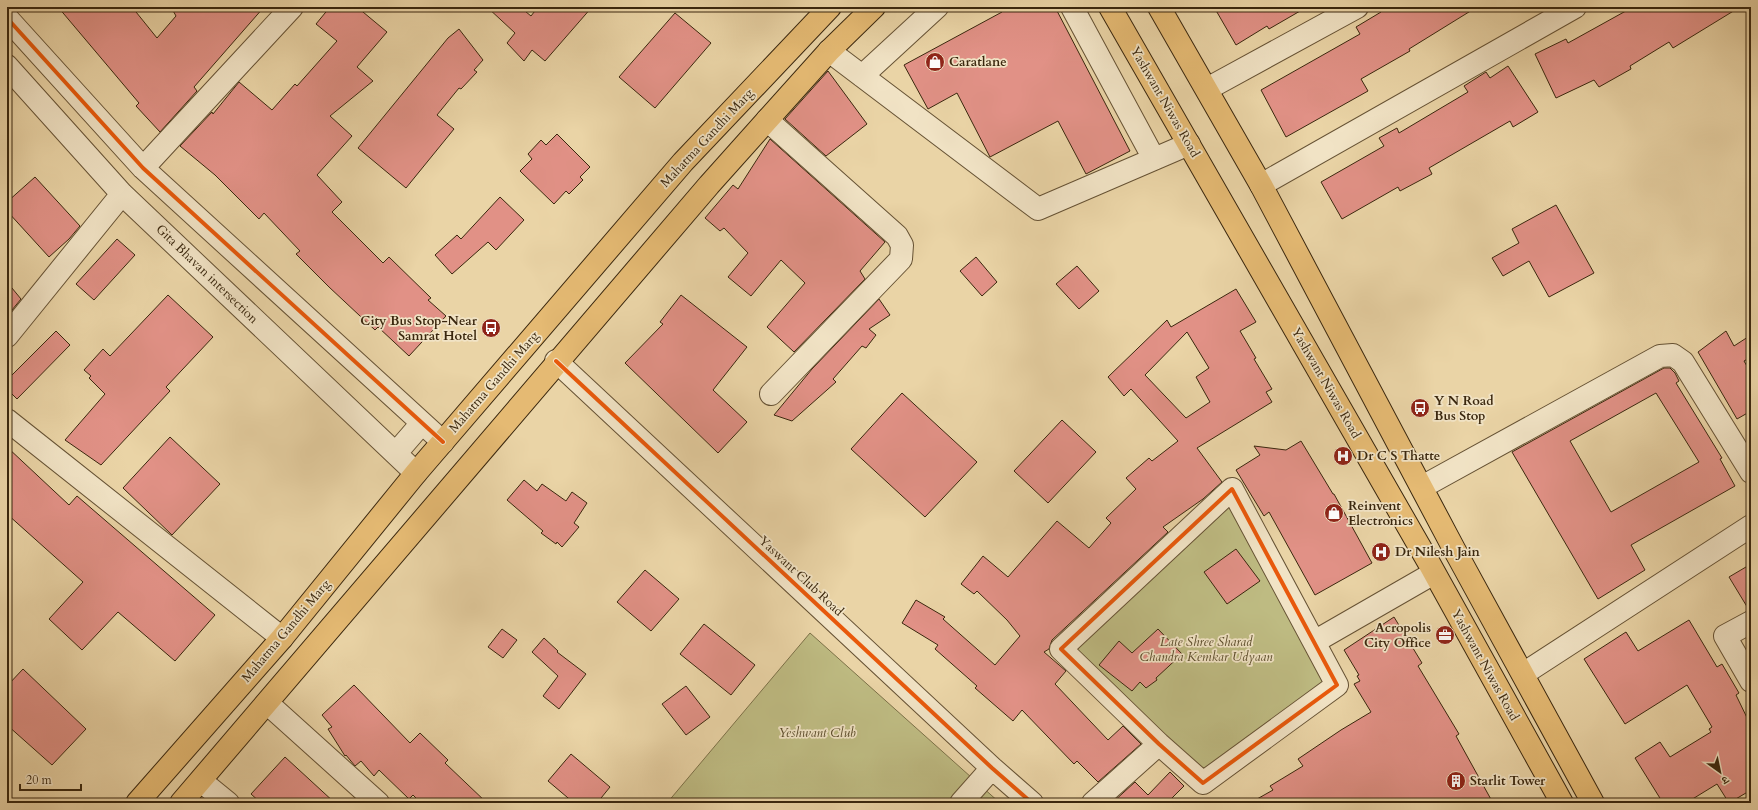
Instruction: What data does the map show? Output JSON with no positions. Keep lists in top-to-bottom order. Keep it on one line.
{"streets":{"main road":["Yashwant Niwas Road","Mahatma Gandhi Marg"],"street":["Gita Bhavan intersection","Yaswant Club Road"]},"crossings":[["Mahatma Gandhi Marg","Gita Bhavan intersection"]],"parks":["Late Shree Sharad Chandra Kemkar Udyaan","Yeshwant Club"],"places":{"shop":["Caratlane","Reinvent Electronics"],"bus stop":["City Bus Stop-Near Samrat Hotel","Y N Road Bus Stop"],"hospital":["Dr C S Thatte","Dr Nilesh Jain"],"office":["Acropolis City Office"],"building":["Starlit Tower"]},"scale_bar":"20 m","north":"bottom right"}
